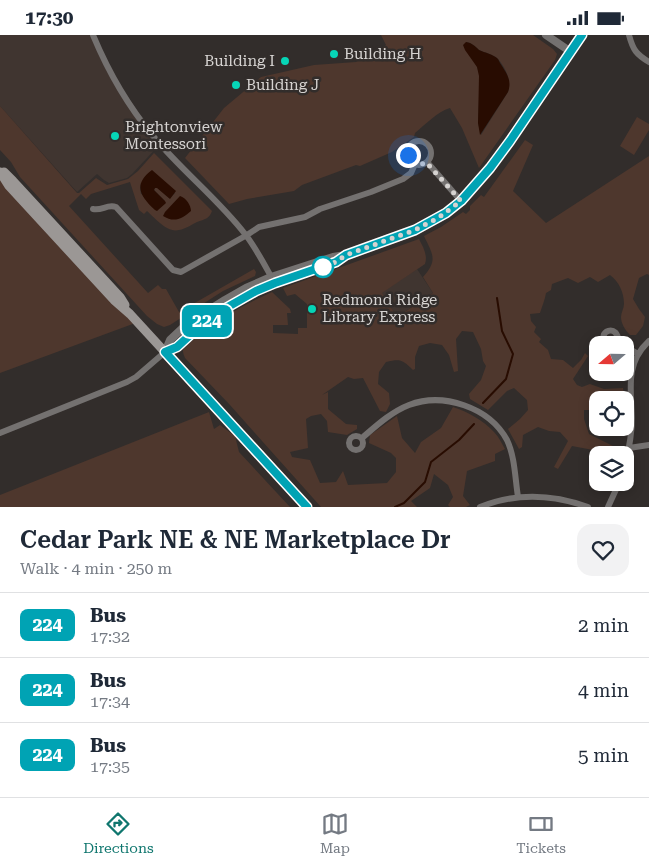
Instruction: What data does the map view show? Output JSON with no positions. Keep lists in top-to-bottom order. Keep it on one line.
{"places":["Building H","Building I","Building J","Brightonview Montessori","Redmond Ridge Library Express"],"lines":["bus line 224"],"north":"left","page":{"status":"17:30","on_map":"224","heading":["Cedar Park NE & NE Marketplace Dr","Walk · 4 min · 250 m"],"list":[{"mark":"224","name":"Bus","note":"17:32","value":"2 min"},{"mark":"224","name":"Bus","note":"17:34","value":"4 min"},{"mark":"224","name":"Bus","note":"17:35","value":"5 min"}],"tabs":["Directions","Map","Tickets"]}}
